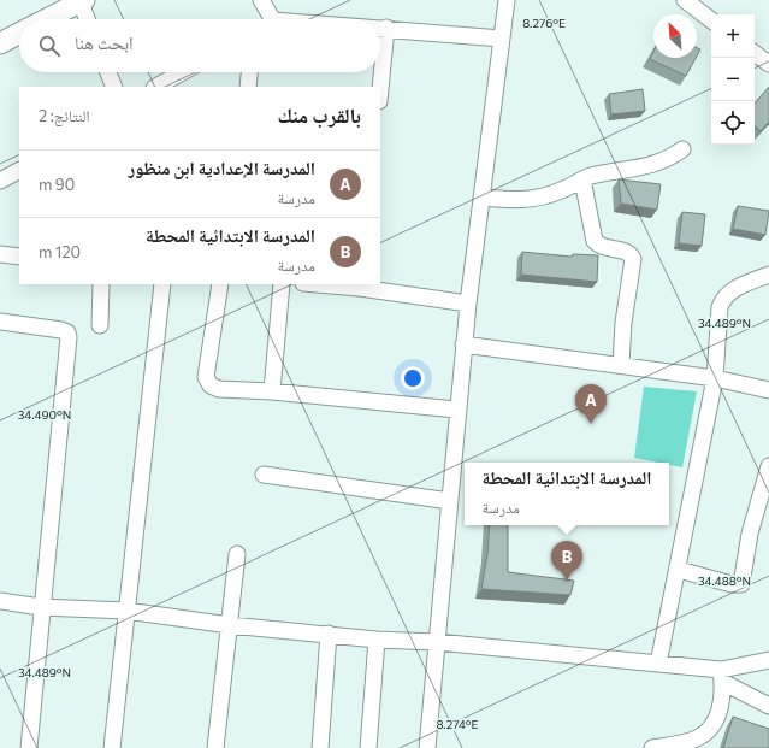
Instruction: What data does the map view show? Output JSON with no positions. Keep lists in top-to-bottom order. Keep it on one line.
{"north":"top left","page":{"map_buttons":["+","−"],"search":"ابحث هنا","heading":["بالقرب منك","النتائج: 2"],"list":[{"mark":"A","name":"المدرسة الإعدادية ابن منظور","note":"مدرسة","value":"90 m"},{"mark":"B","name":"المدرسة الابتدائية المحطة","note":"مدرسة","value":"120 m"}],"pins":["A","B"],"popup":["المدرسة الابتدائية المحطة","مدرسة"]},"coordinates":["8.276°E","34.489°N","34.490°N","34.488°N","8.274°E"]}
